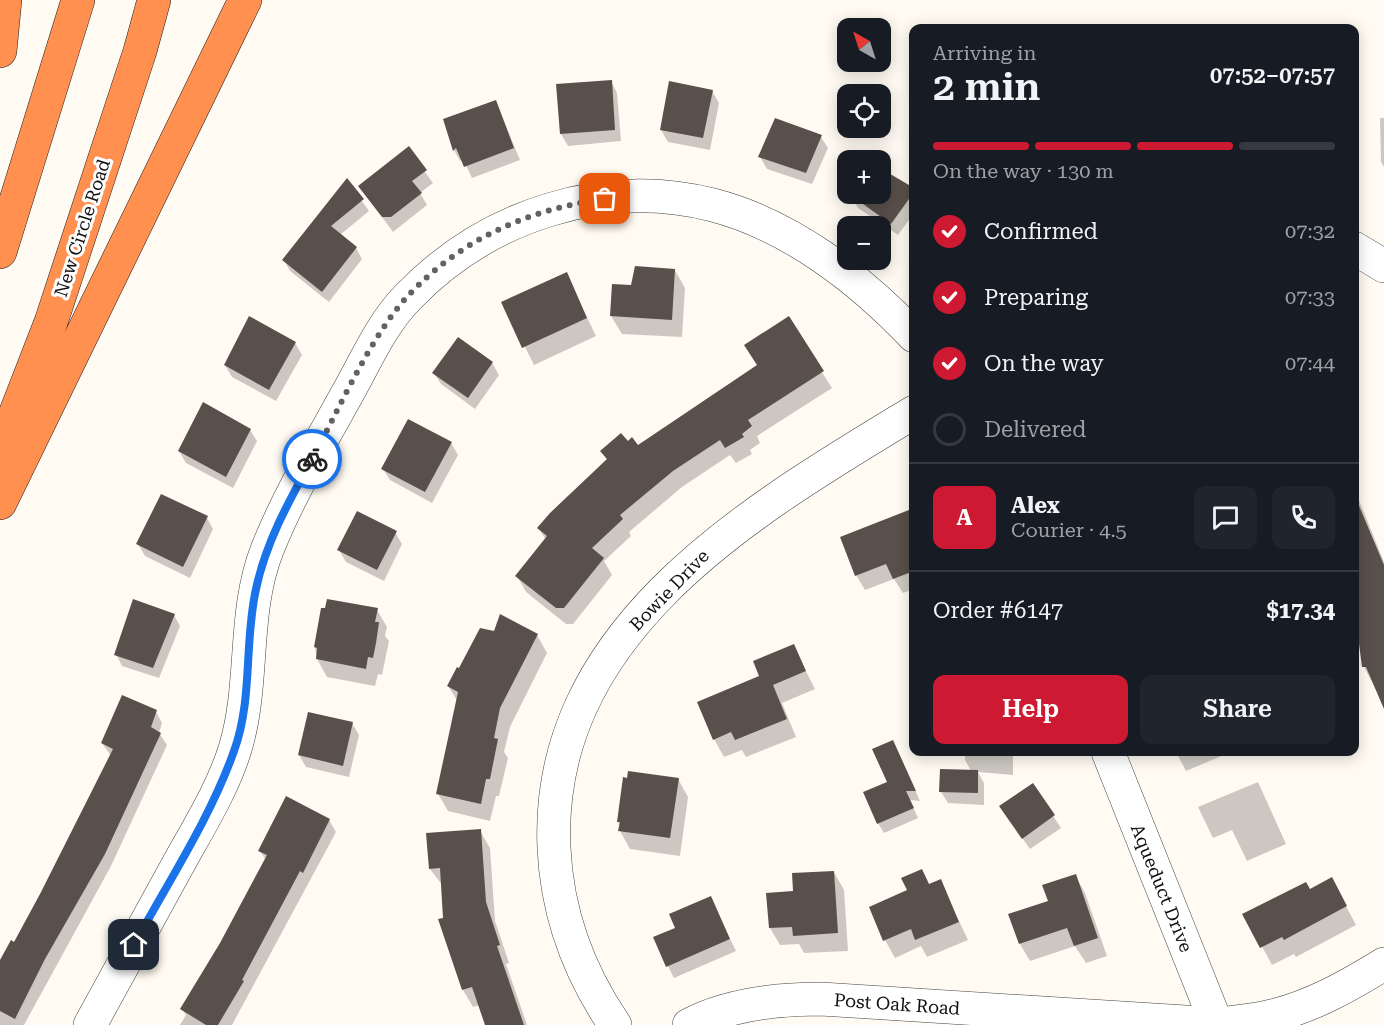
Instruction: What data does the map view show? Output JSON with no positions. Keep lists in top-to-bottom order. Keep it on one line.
{"streets":{"highway":["New Circle Road"],"street":["Bowie Drive","Aqueduct Drive","Post Oak Road"]},"crossings":[["Aqueduct Drive","Post Oak Road"]],"north":"top left","page":{"map_buttons":["+","−"],"heading":["2 min","Arriving in","07:52–07:57"],"panel":["Alex","Courier · 4.5","Order #6147","$17.34"],"bar":"On the way · 130 m","list":[["Confirmed","07:32"],["Preparing","07:33"],["On the way","07:44"],"Delivered"],"round":"A","buttons":["Help","Share"]}}
